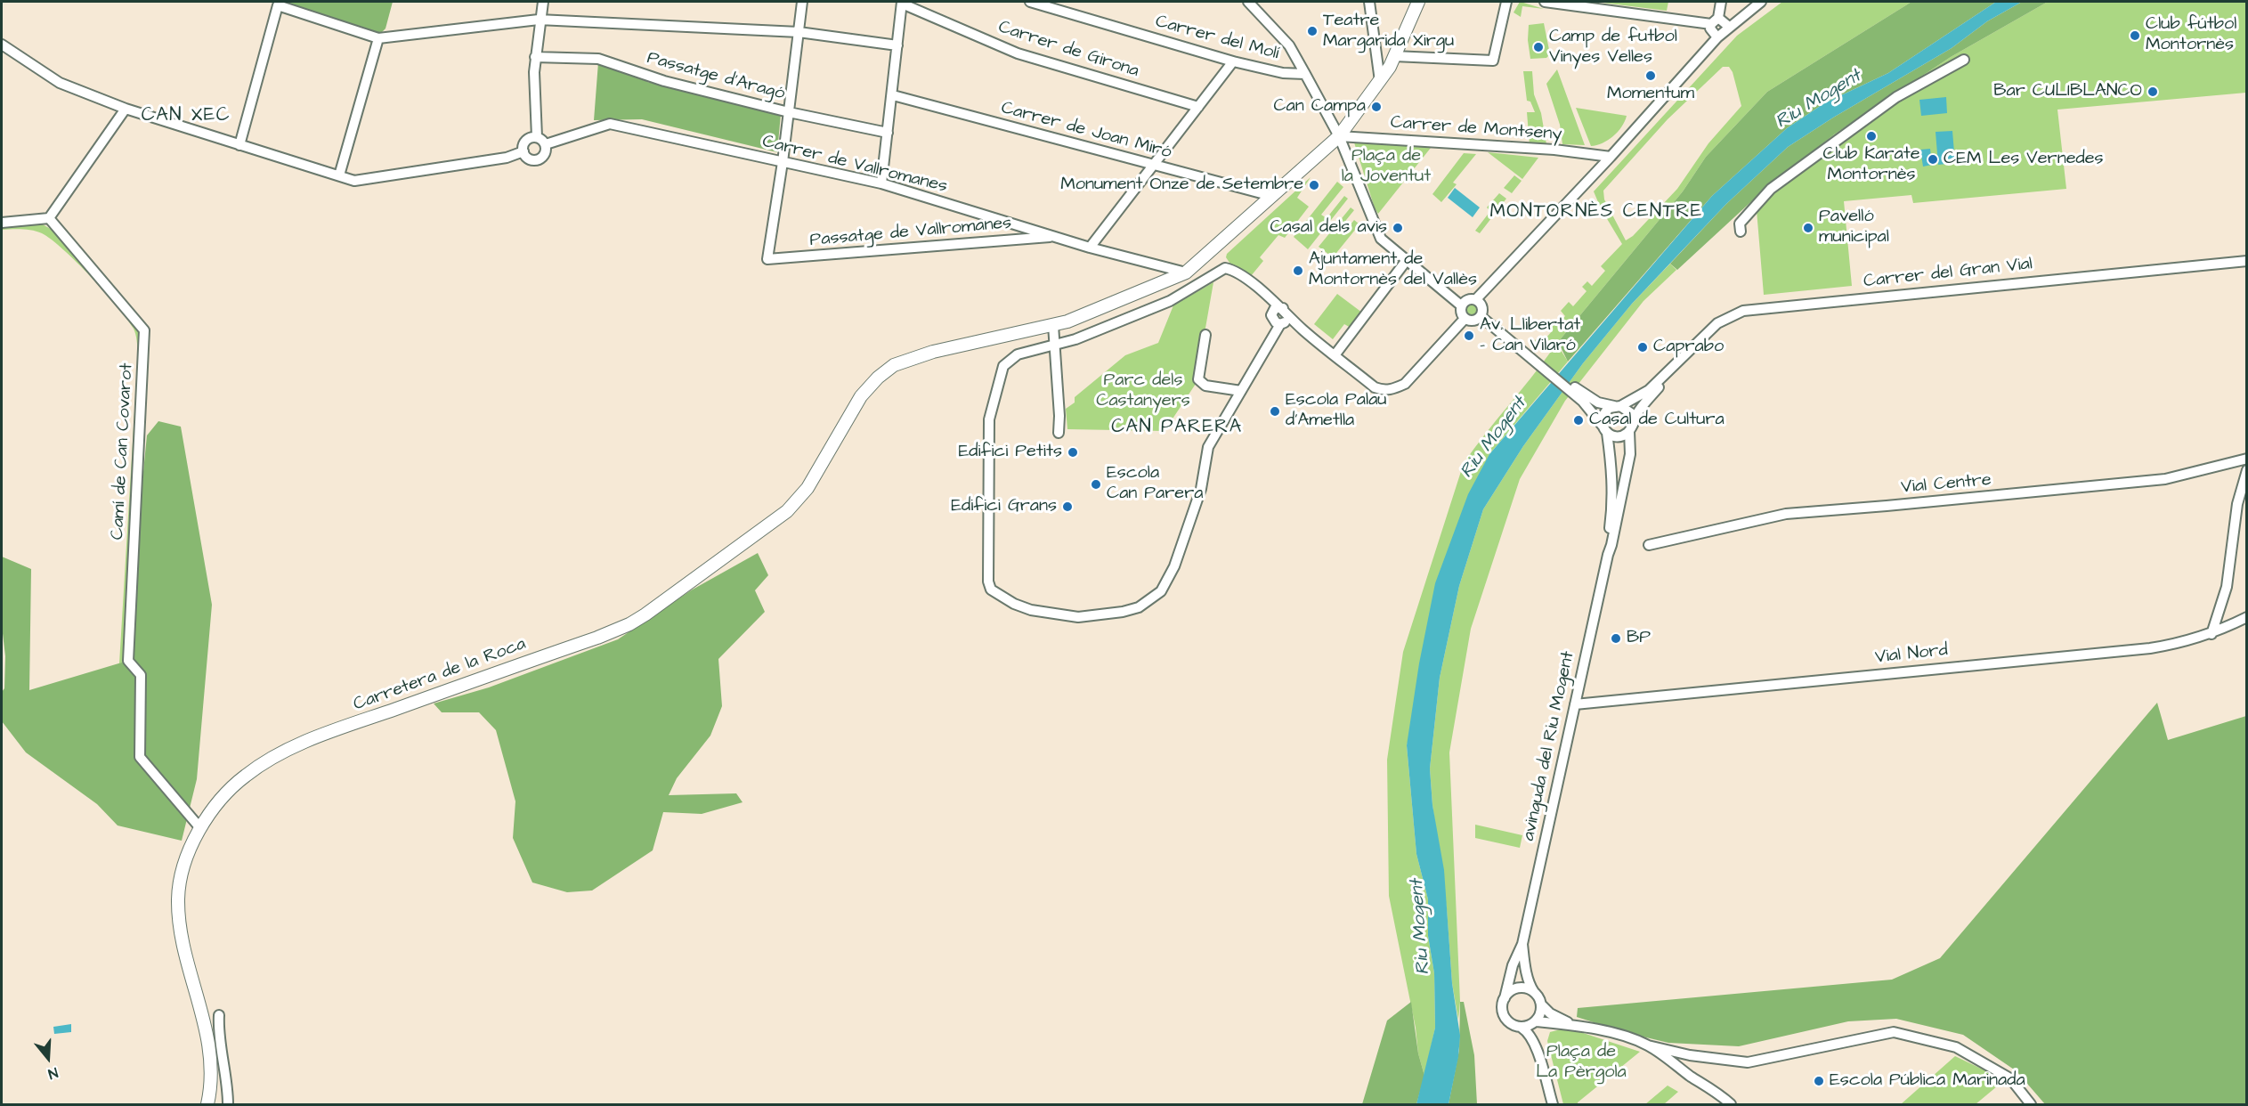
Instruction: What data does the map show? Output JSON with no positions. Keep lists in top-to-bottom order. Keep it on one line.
{"streets":{"street":["Carrer del Molí","Carrer de Girona","Passatge d'Aragó","Carrer de Montseny","Carrer de Joan Miró","Carrer de Vallromanes","Passatge de Vallromanes","Carrer del Gran Vial","Camí de Can Covarot","Vial Centre","Vial Nord","Carretera de la Roca","avinguda del Riu Mogent"]},"crossings":[["Carrer de Vallromanes","Passatge de Vallromanes"],["Carrer del Gran Vial","avinguda del Riu Mogent"],["Camí de Can Covarot","Carretera de la Roca"],["Vial Nord","avinguda del Riu Mogent"]],"districts":["CAN XEC","MONTORNÈS CENTRE","CAN PARERA"],"water":["Riu Mogent"],"parks":["Plaça de la Joventut","Parc dels Castanyers","Plaça de La Pèrgola"],"places":["Teatre Margarida Xirgu","Club fútbol Montornès","Camp de futbol Vinyes Velles","Momentum","Bar CULIBLANCO","Can Campa","Club Karate Montornès","CEM Les Vernedes","Monument Onze de Setembre","Casal dels avis","Pavelló municipal","Ajuntament de Montornès del Vallès","Av. Llibertat - Can Vilaró","Caprabo","Escola Palau d'Ametlla","Casal de Cultura","Edifici Petits","Escola Can Parera","Edifici Grans","BP","Escola Pública Marinada"],"north":"bottom"}
